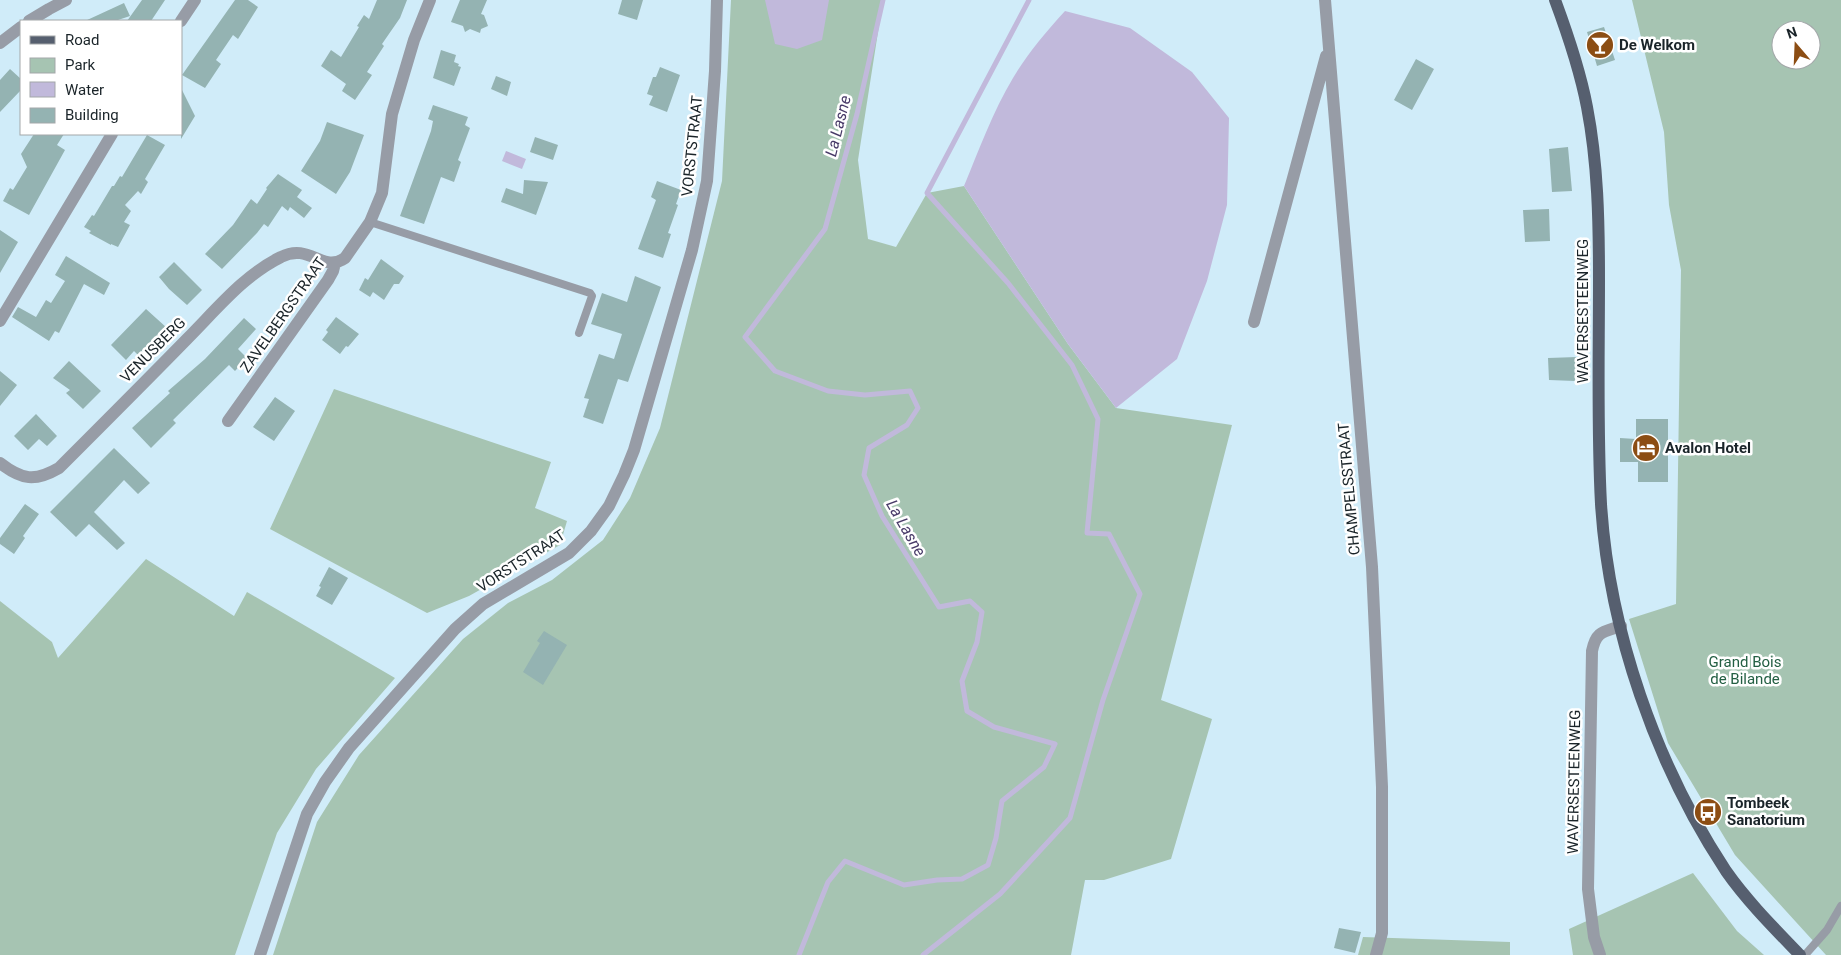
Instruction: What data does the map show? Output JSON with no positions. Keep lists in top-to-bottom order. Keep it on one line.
{"streets":{"main road":["WAVERSESTEENWEG"],"street":["VORSTSTRAAT","ZAVELBERGSTRAAT","VENUSBERG","CHAMPELSSTRAAT"]},"crossings":[["ZAVELBERGSTRAAT","VENUSBERG"]],"water":["La Lasne"],"parks":["Grand Bois de Bilande"],"places":{"bar":["De Welkom"],"hotel":["Avalon Hotel"],"bus stop":["Tombeek Sanatorium"]},"legend":["Road","Park","Water","Building"],"north":"top"}
